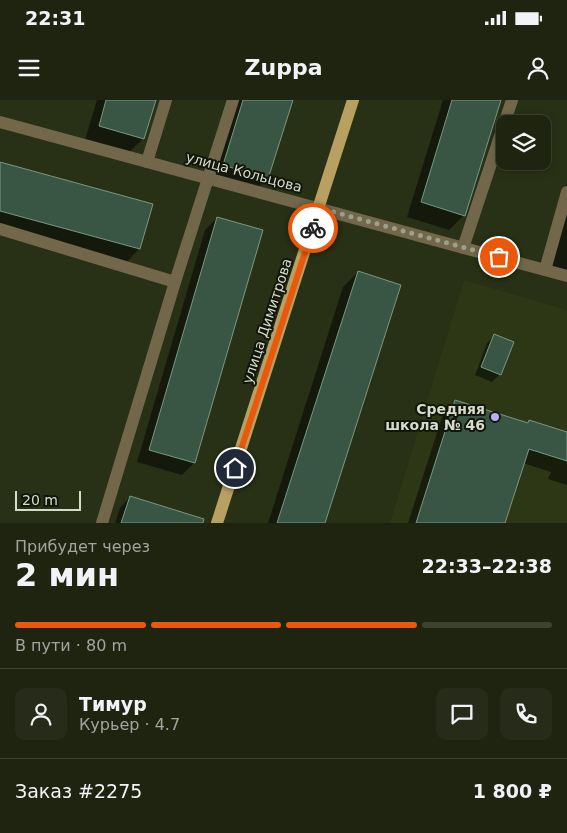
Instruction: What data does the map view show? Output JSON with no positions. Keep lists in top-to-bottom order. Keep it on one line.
{"streets":{"main road":["улица Димитрова"],"street":["улица Кольцова"]},"crossings":[["улица Кольцова","улица Димитрова"]],"places":["Средняя школа № 46"],"scale_bar":"20 m","page":{"status":"22:31","header":"Zuppa","scale":"20 m","heading":["2 мин","Прибудет через","22:33–22:38"],"panel":["Тимур","Курьер · 4.7","Заказ #2275","1 800 ₽"],"bar":"В пути · 80 m"}}
